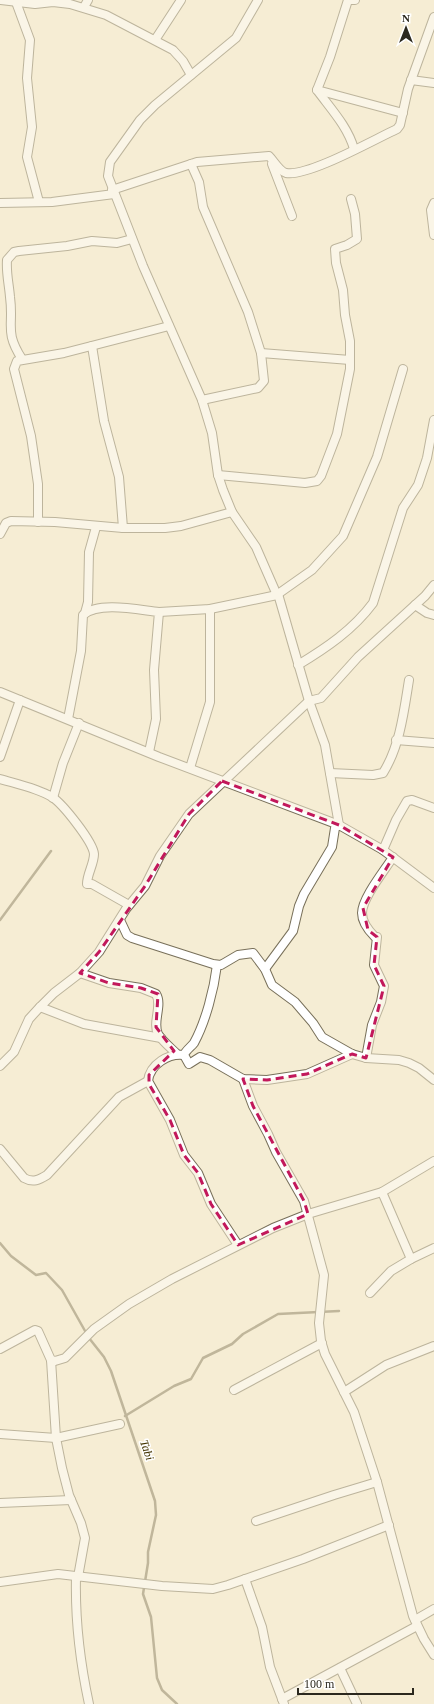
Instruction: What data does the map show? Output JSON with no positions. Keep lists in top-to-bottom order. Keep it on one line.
{"water":["Tabi"],"scale_bar":"100 m","north":"top"}
